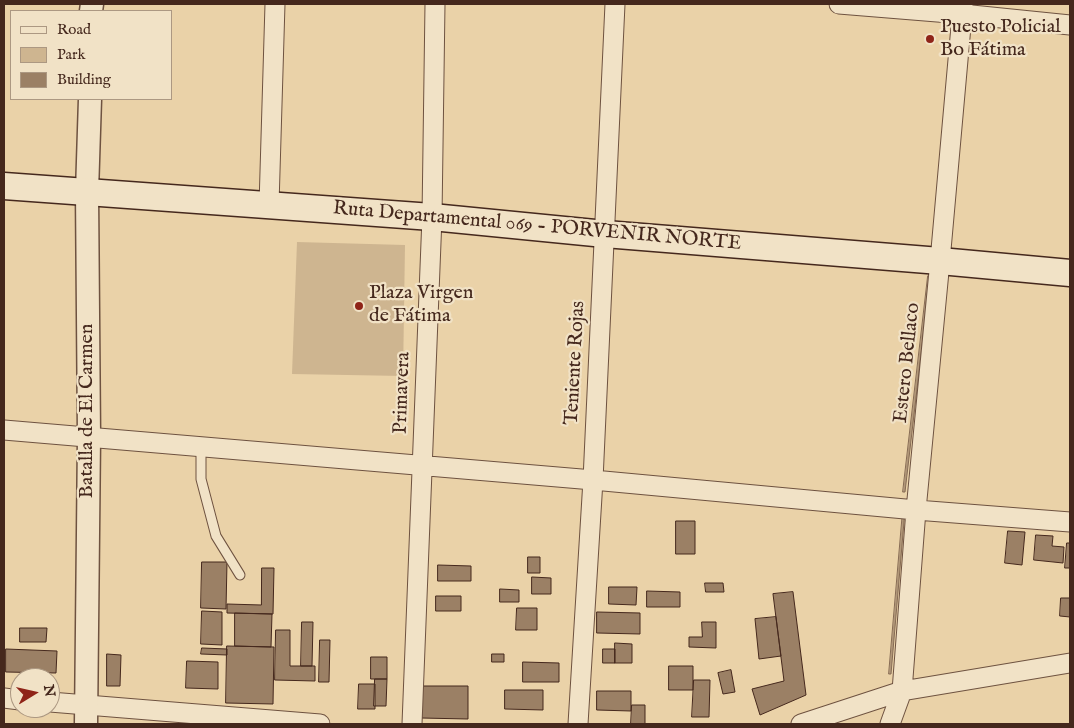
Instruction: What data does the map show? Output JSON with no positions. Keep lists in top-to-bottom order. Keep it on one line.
{"streets":{"main road":["Ruta Departamental 069 - PORVENIR NORTE"],"street":["Teniente Rojas","Estero Bellaco","Primavera","Batalla de El Carmen"]},"crossings":[["Ruta Departamental 069 - PORVENIR NORTE","Teniente Rojas"],["Ruta Departamental 069 - PORVENIR NORTE","Estero Bellaco"],["Ruta Departamental 069 - PORVENIR NORTE","Primavera"],["Ruta Departamental 069 - PORVENIR NORTE","Batalla de El Carmen"]],"places":["Puesto Policial Bo Fátima","Plaza Virgen de Fátima"],"legend":["Road","Park","Building"],"north":"right"}
